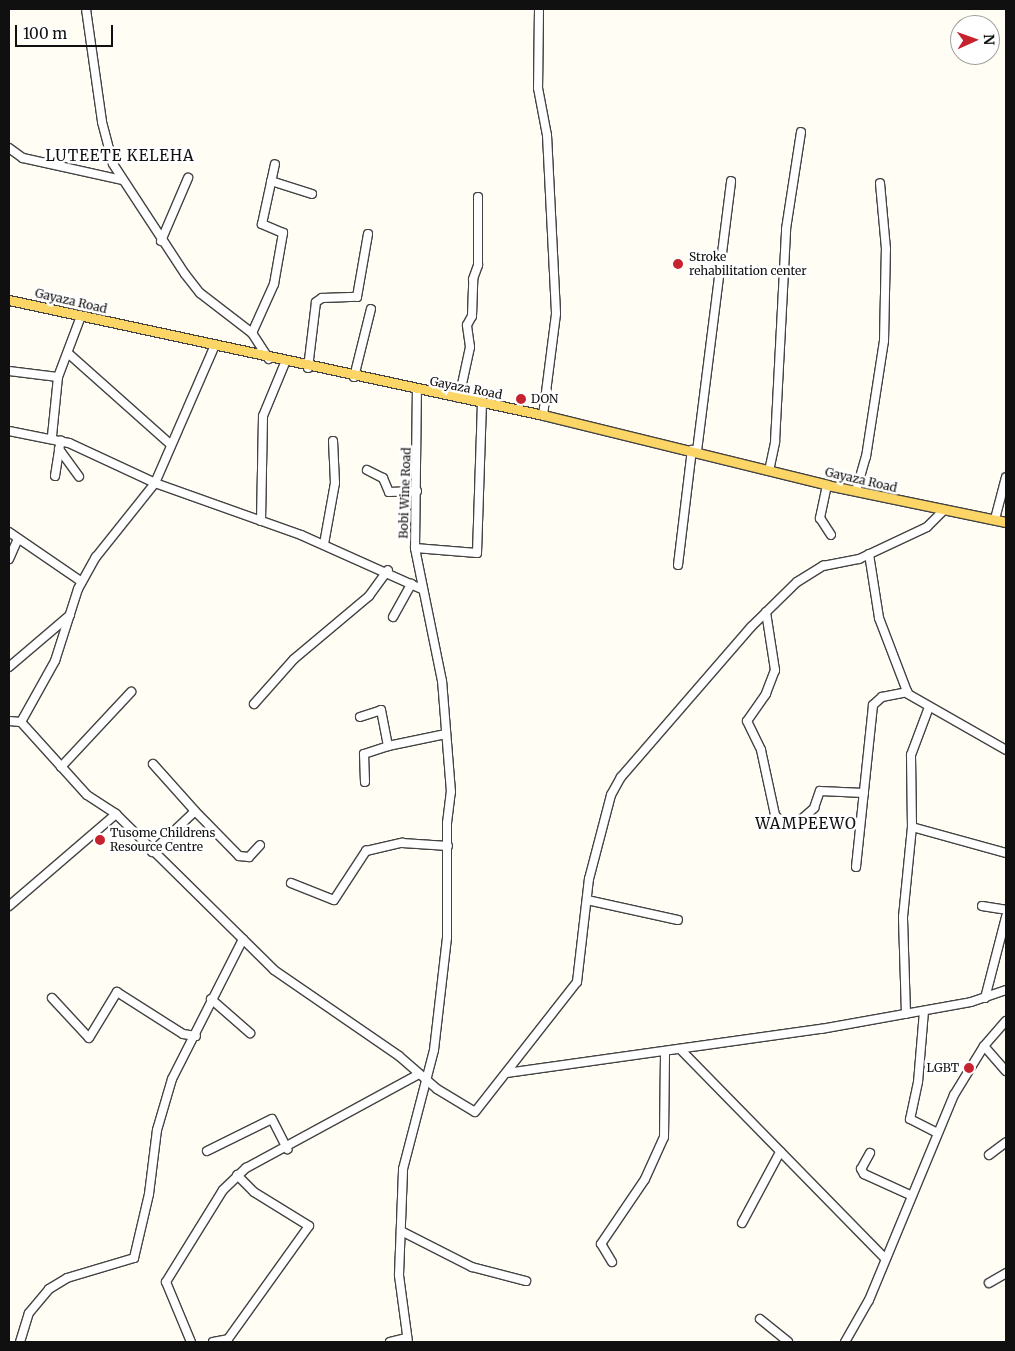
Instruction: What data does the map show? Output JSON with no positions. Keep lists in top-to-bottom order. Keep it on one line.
{"streets":{"main road":["Gayaza Road"],"street":["Bobi Wine Road"]},"crossings":[["Gayaza Road","Bobi Wine Road"]],"districts":["LUTEETE KELEHA","WAMPEEWO"],"places":["Stroke rehabilitation center","DON","Tusome Childrens Resource Centre","LGBT"],"scale_bar":"100 m","north":"right"}
